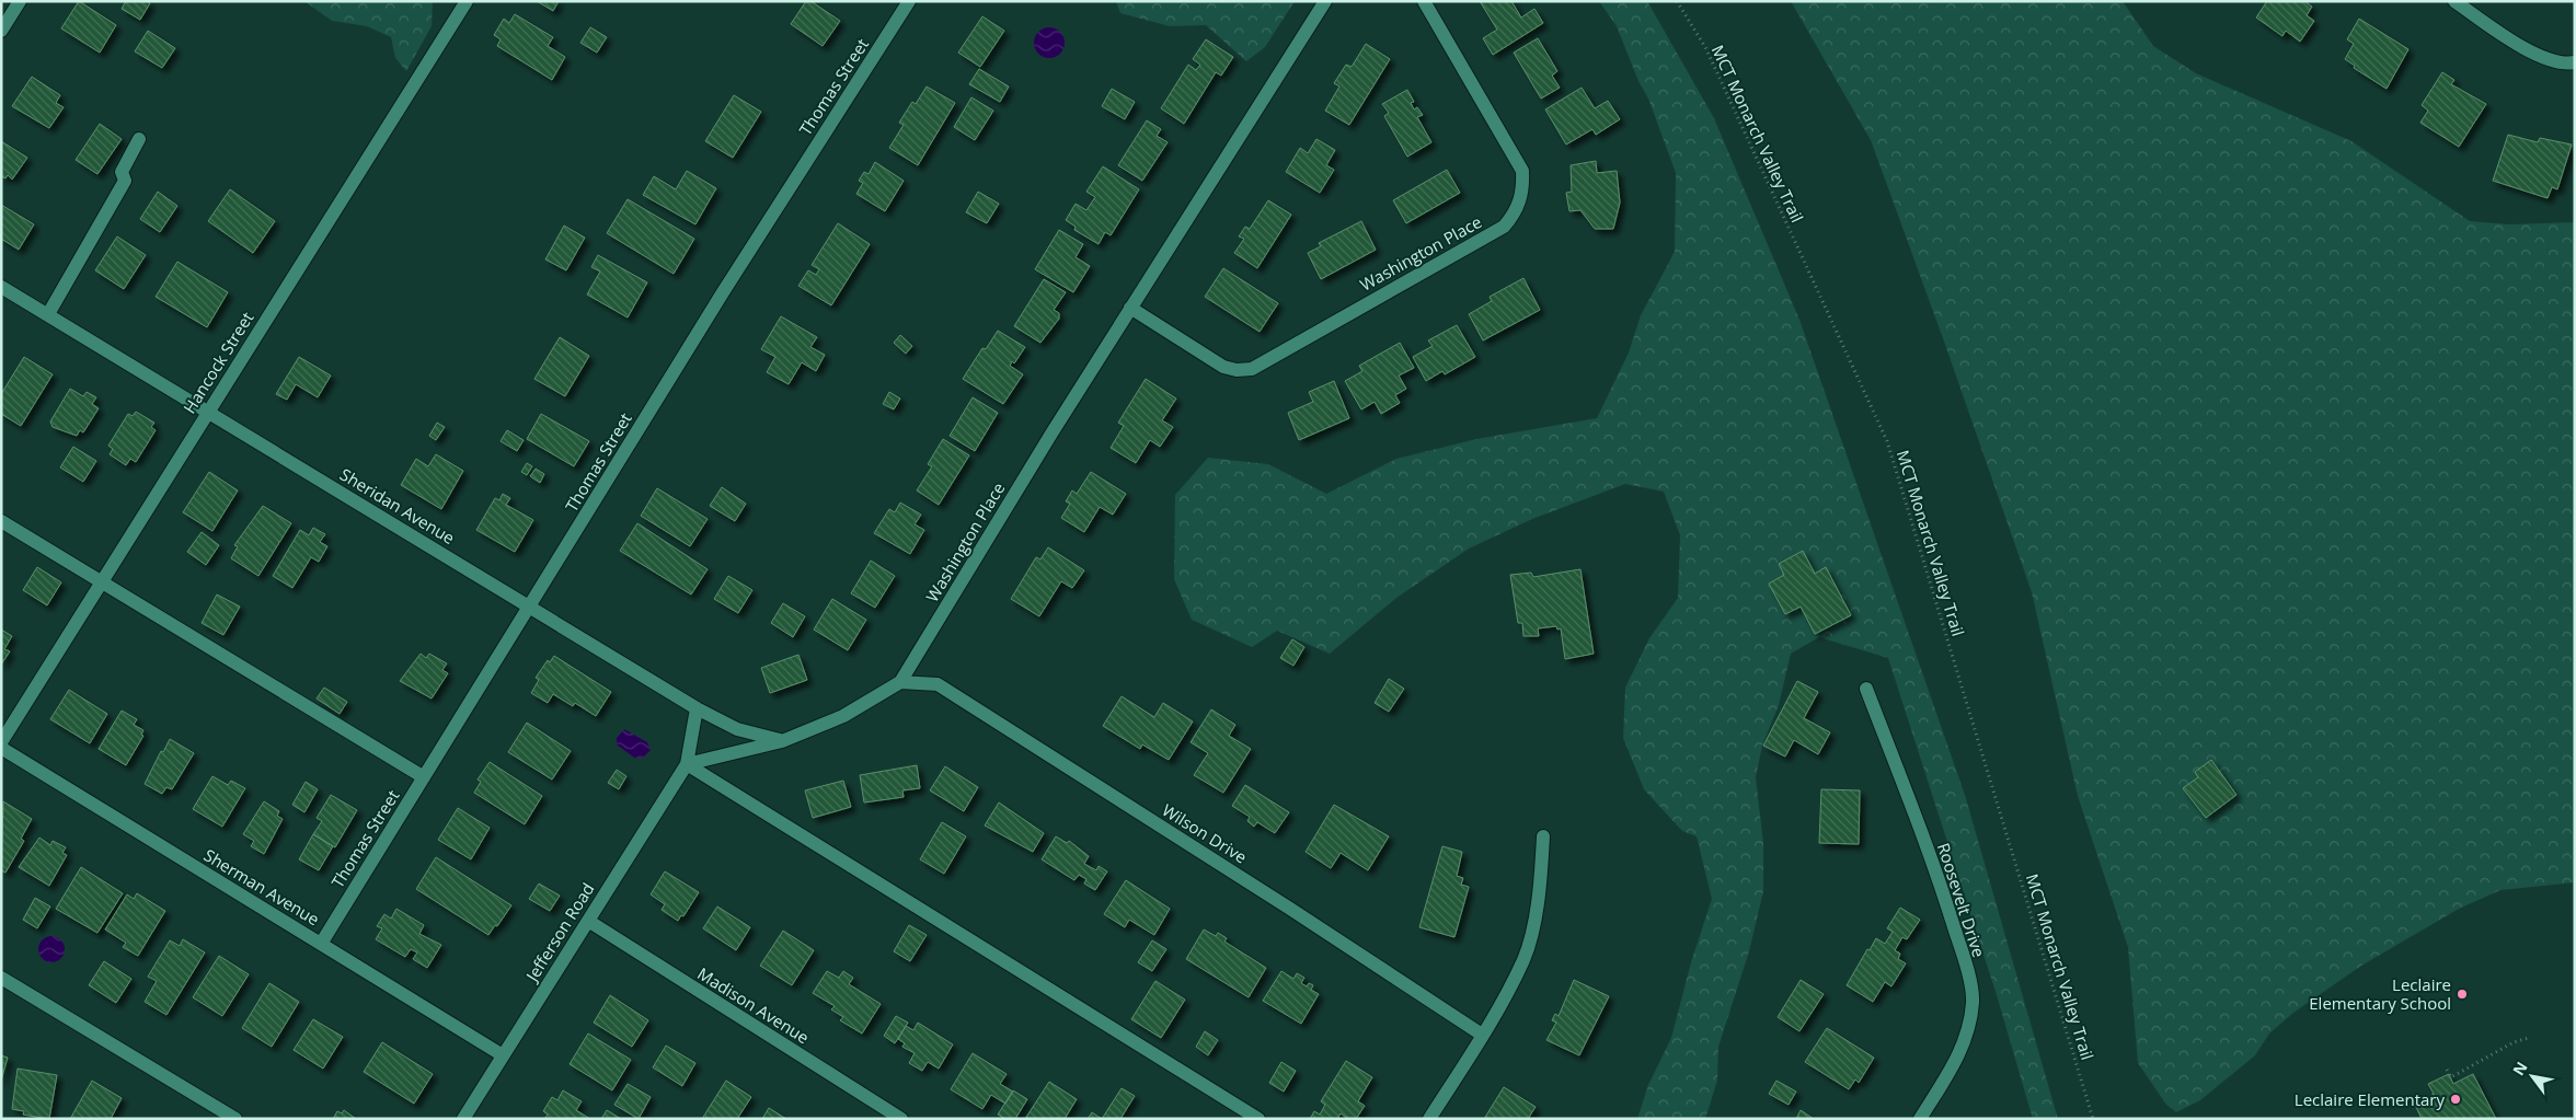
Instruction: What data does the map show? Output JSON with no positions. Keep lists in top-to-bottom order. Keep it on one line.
{"streets":{"street":["Thomas Street","Washington Place","Hancock Street","Sheridan Avenue","Wilson Drive","Sherman Avenue","Roosevelt Drive","Jefferson Road","Madison Avenue"],"path":["MCT Monarch Valley Trail"]},"crossings":[["Thomas Street","Sheridan Avenue"],["Thomas Street","Sherman Avenue"],["Washington Place","Sheridan Avenue"],["Washington Place","Wilson Drive"],["Hancock Street","Sheridan Avenue"],["Sheridan Avenue","Jefferson Road"],["Sherman Avenue","Jefferson Road"],["Jefferson Road","Madison Avenue"]],"places":["Leclaire Elementary School","Leclaire Elementary"],"north":"top left"}
